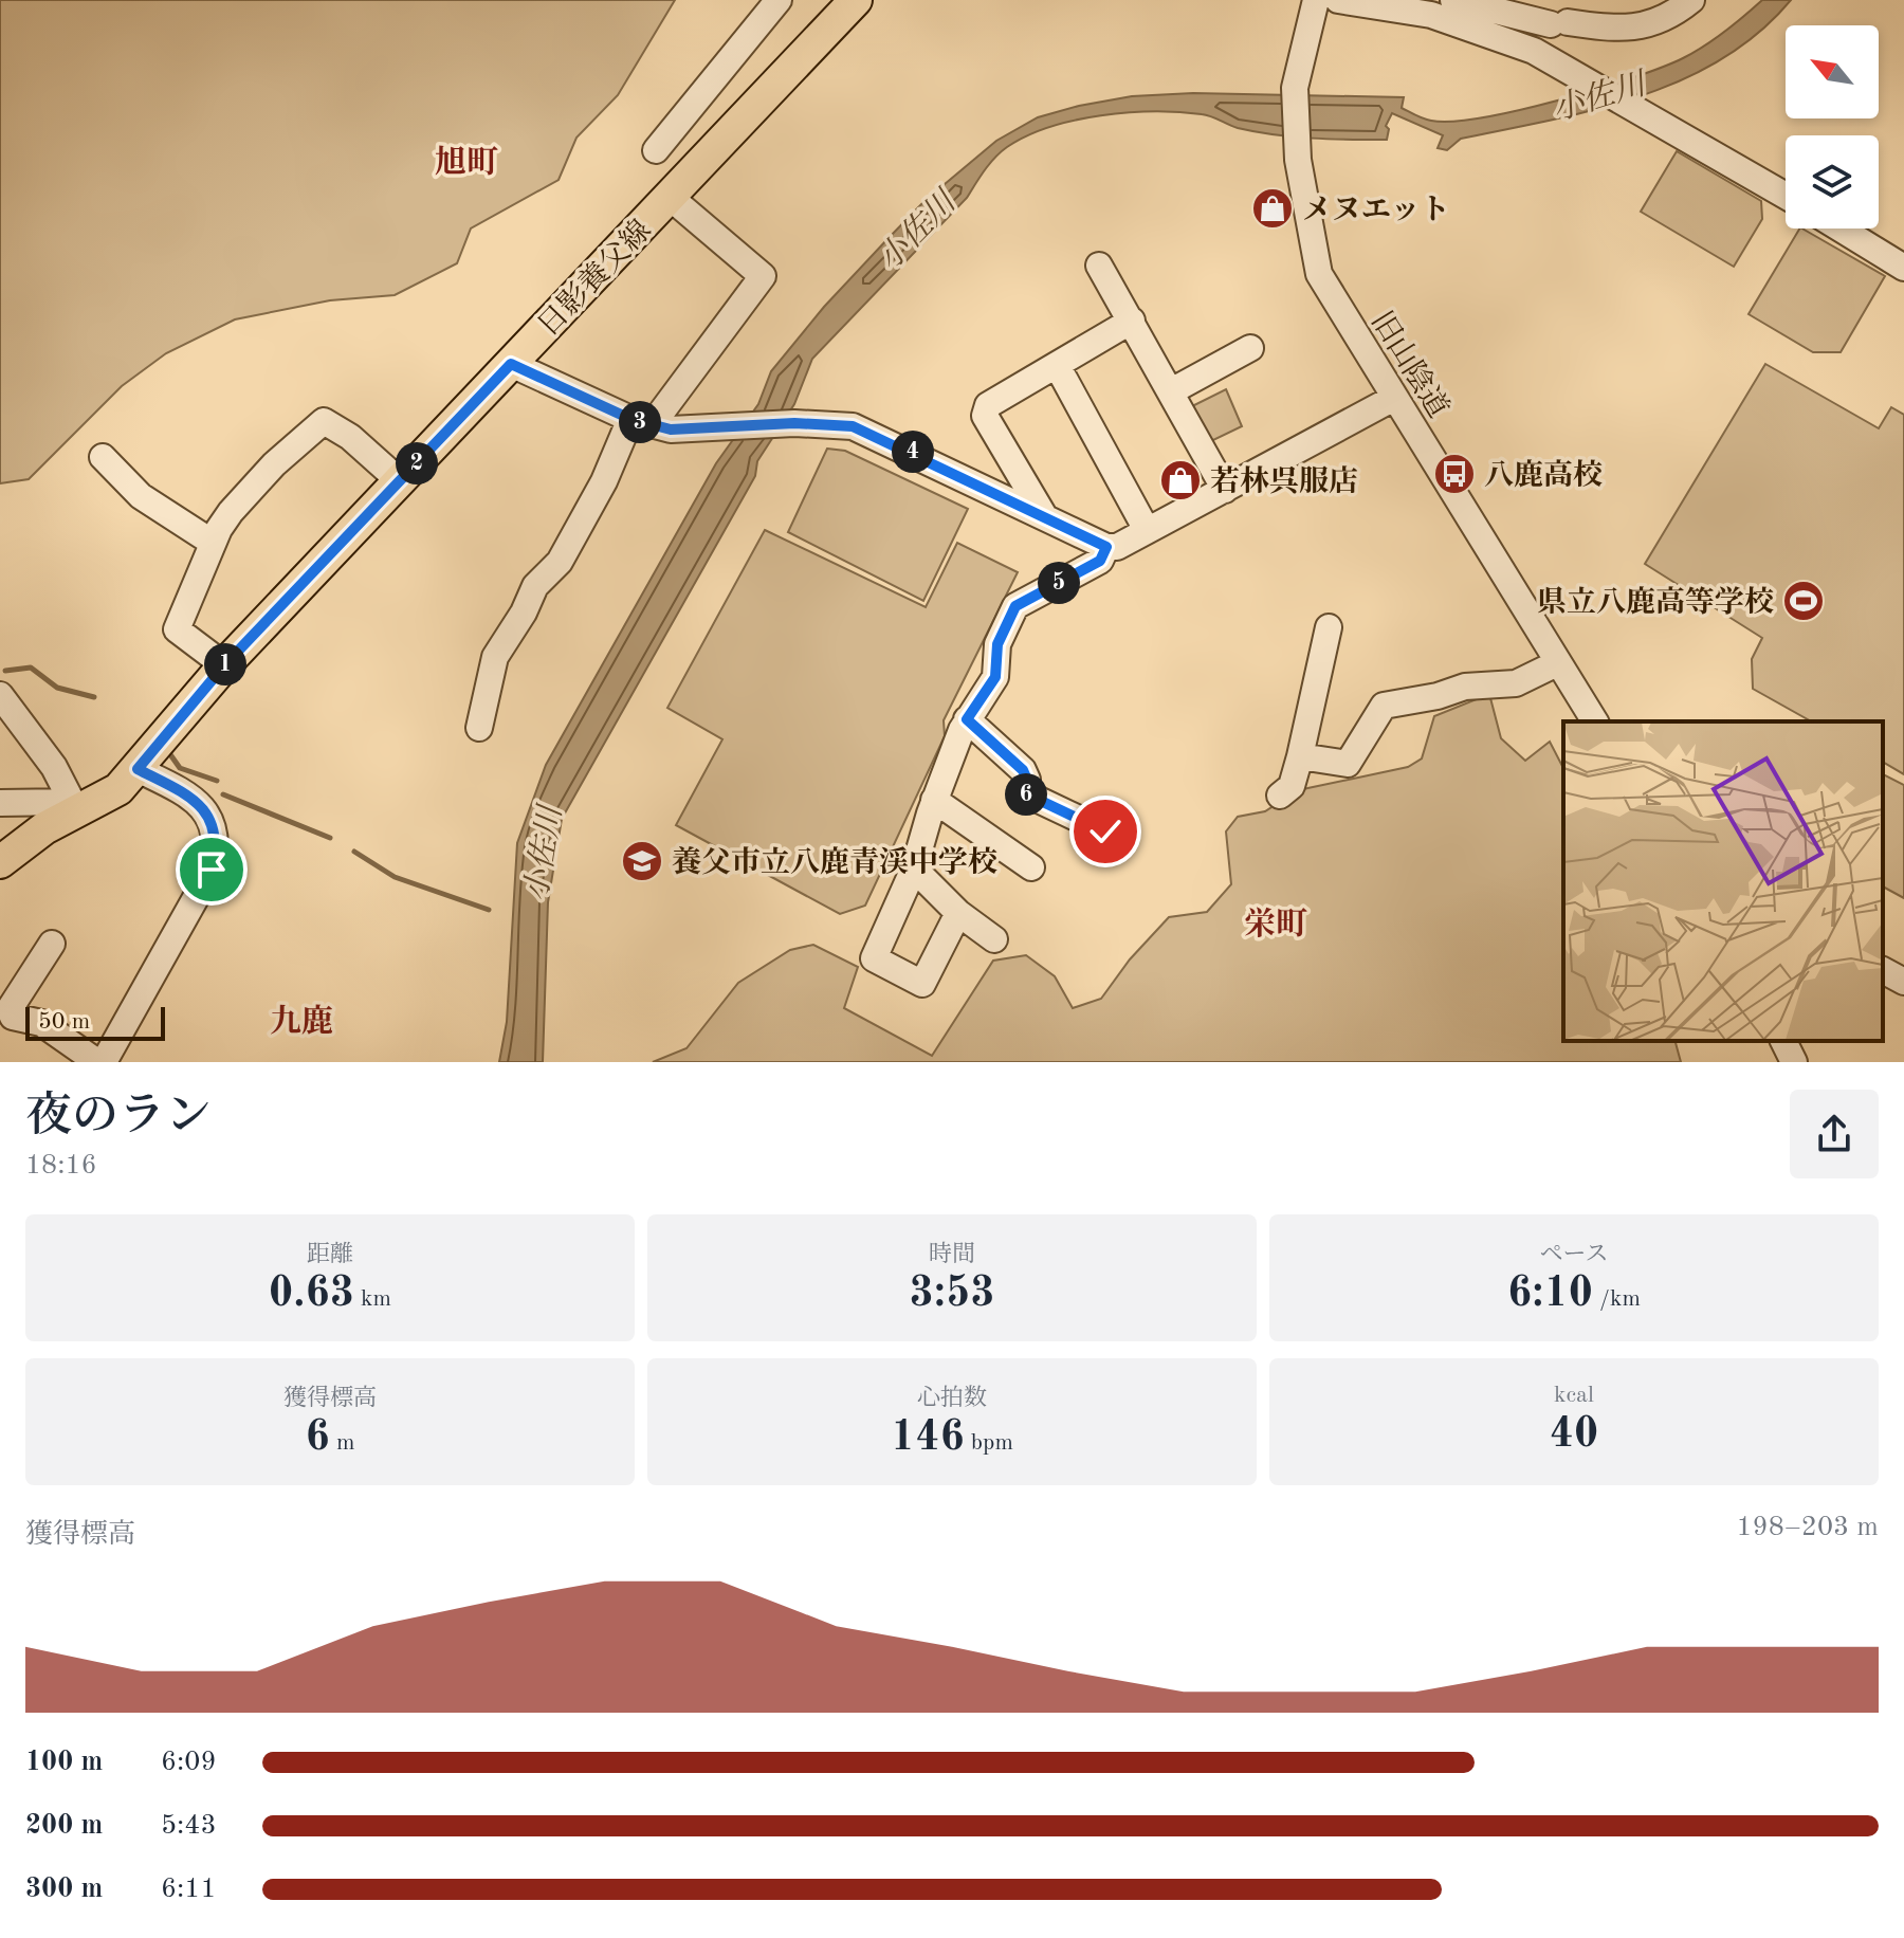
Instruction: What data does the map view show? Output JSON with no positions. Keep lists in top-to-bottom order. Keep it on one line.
{"streets":{"main road":["日影養父線"],"street":["旧山陰道"]},"districts":["旭町","栄町","九鹿"],"water":["小佐川"],"places":{"shop":["メヌエット","若林呉服店"],"bus stop":["八鹿高校"],"sports":["県立八鹿高等学校"],"school or university":["養父市立八鹿青渓中学校"]},"scale_bar":"50 m","north":"top left","page":{"pins":["3","4","2","5","1","6"],"scale":"50 m","heading":["夜のラン","18:16"],"stats":[["距離","0.63 km"],["時間","3:53"],["ペース","6:10 /km"],["獲得標高","6 m"],["心拍数","146 bpm"],["kcal","40"]],"chart":["獲得標高","198–203 m"],"list":[{"name":"100 m","note":"6:09"},{"name":"200 m","note":"5:43"},{"name":"300 m","note":"6:11"}]}}
